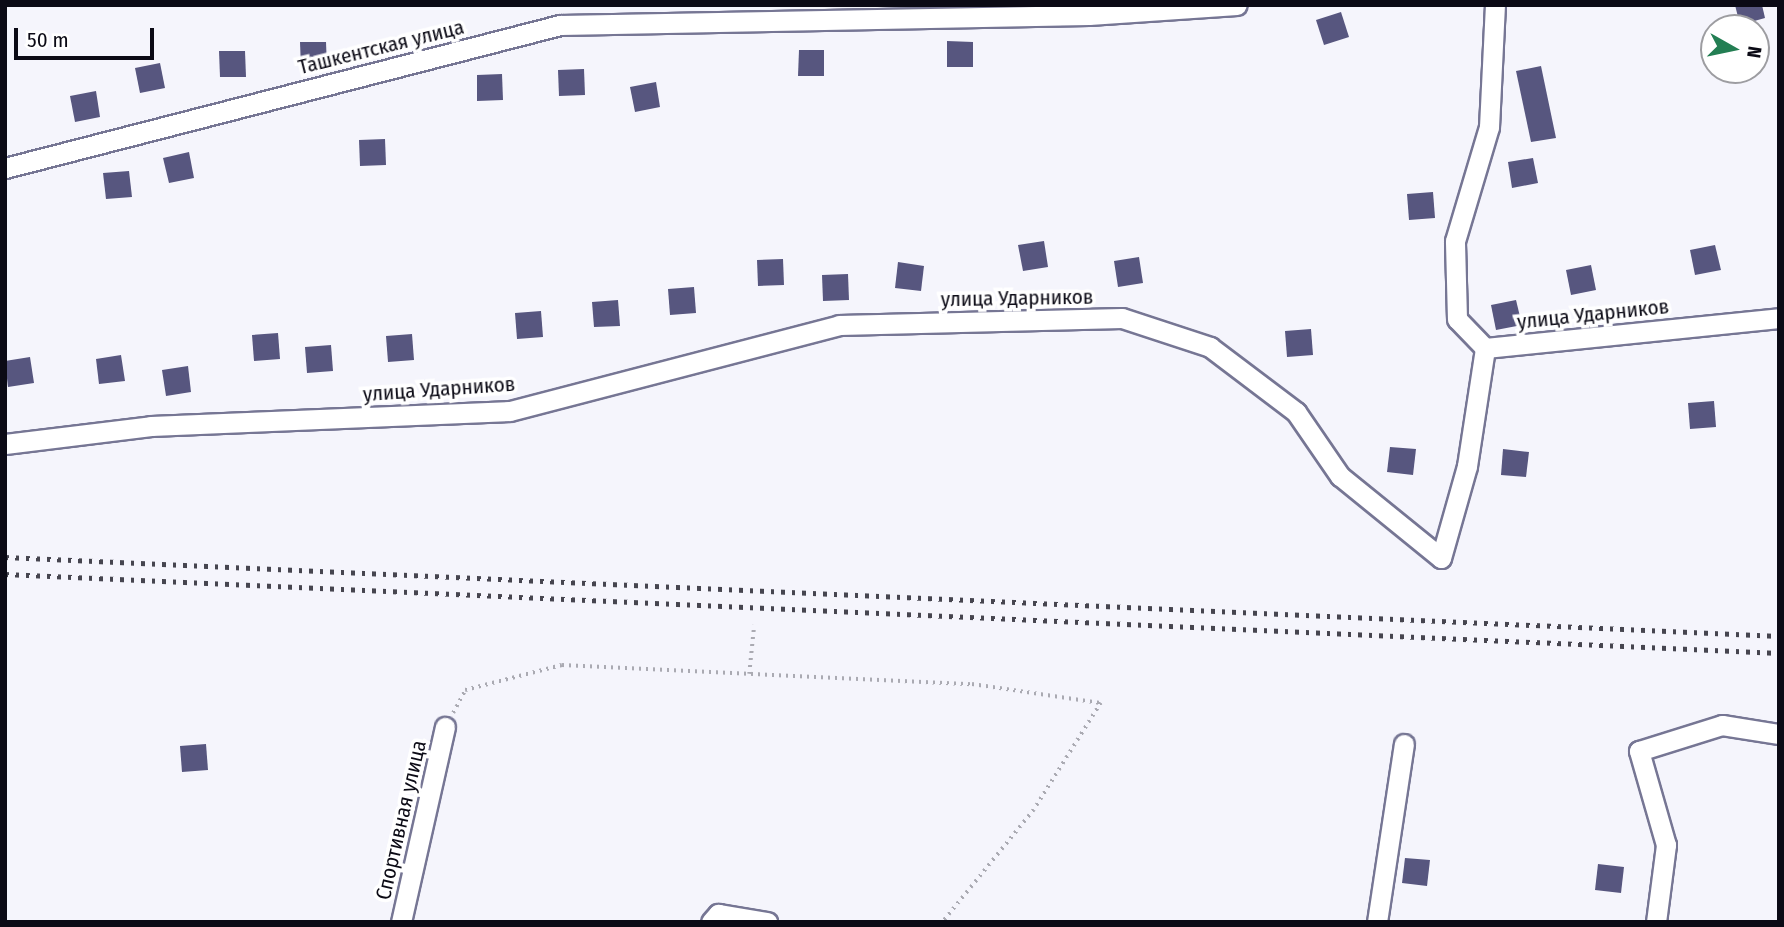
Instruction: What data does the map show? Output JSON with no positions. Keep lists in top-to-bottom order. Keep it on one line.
{"streets":{"street":["Ташкентская улица","улица Ударников","Спортивная улица"]},"scale_bar":"50 m","north":"right"}
